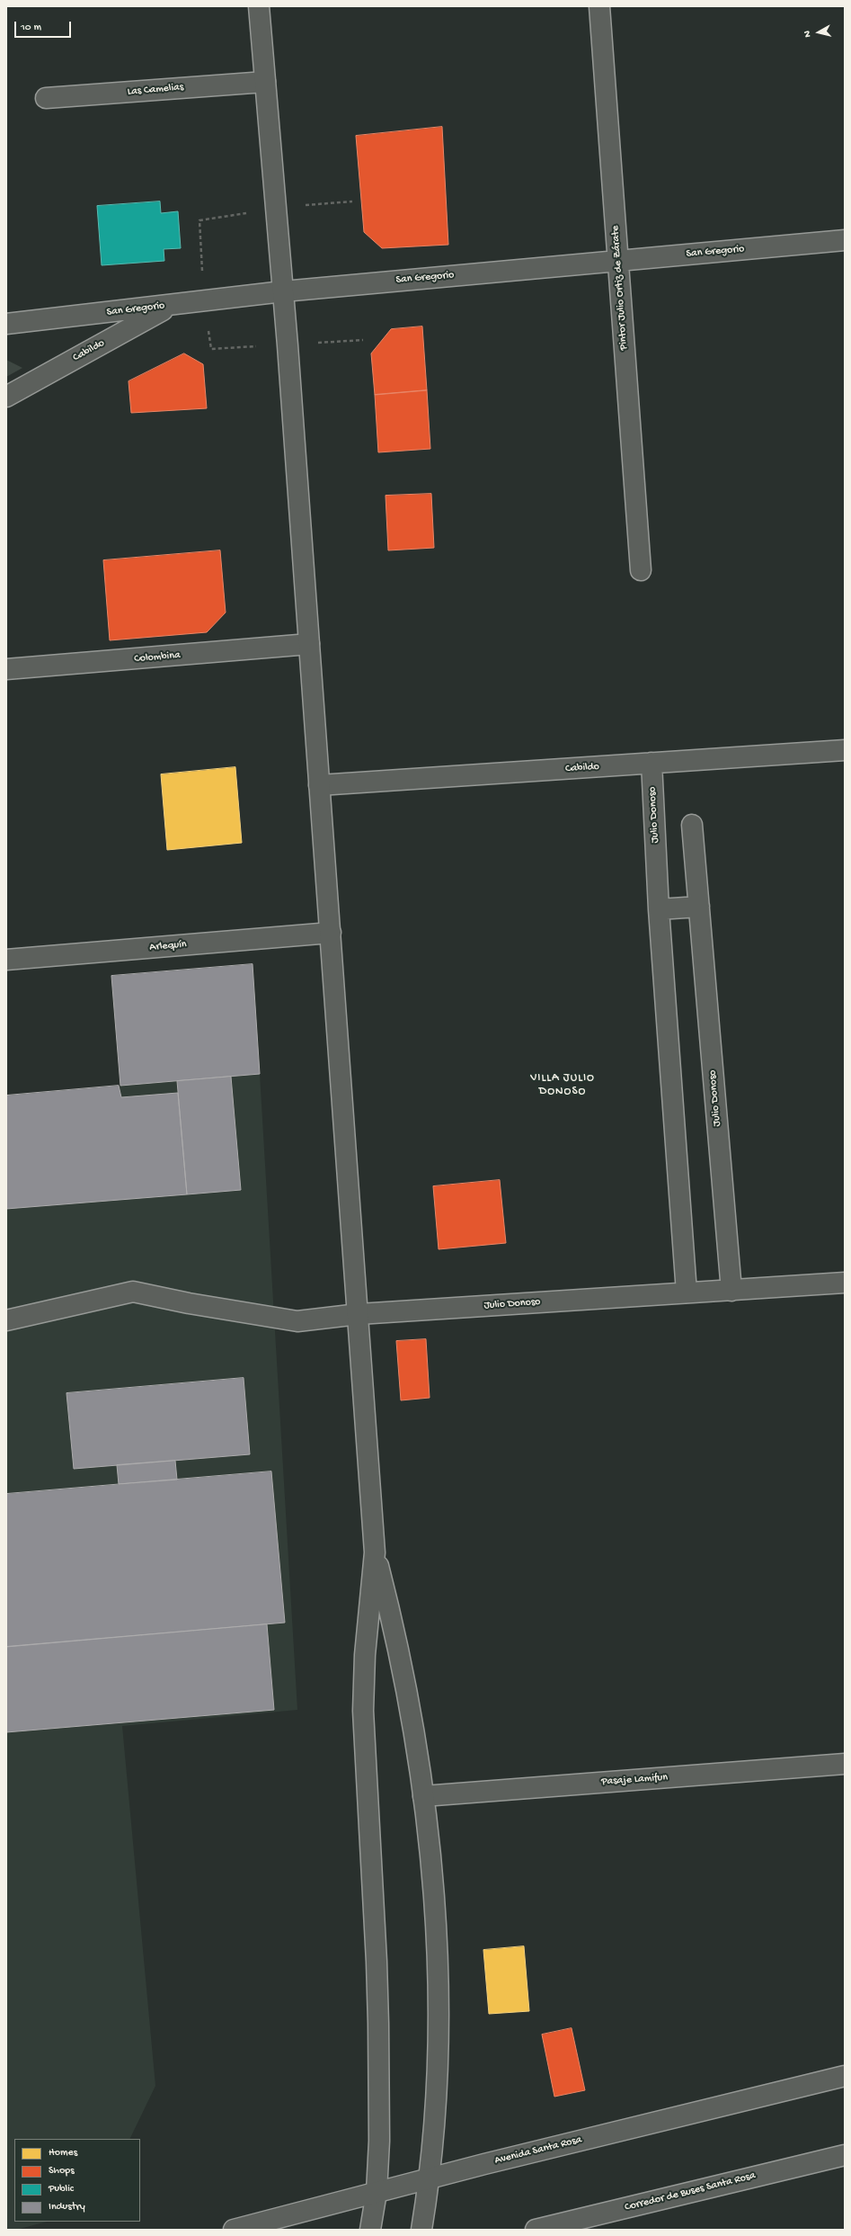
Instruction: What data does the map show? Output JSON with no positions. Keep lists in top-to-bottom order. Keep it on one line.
{"streets":{"street":["Las Camelias","San Gregorio","Pintor Julio Ortiz de Zárate","Cabildo","Colombina","Julio Donoso","Arlequín","Pasaje Lamifun","Avenida Santa Rosa","Corredor de Buses Santa Rosa"]},"crossings":[["San Gregorio","Pintor Julio Ortiz de Zárate"],["San Gregorio","Cabildo"],["Cabildo","Julio Donoso"]],"districts":["VILLA JULIO DONOSO"],"legend":["Homes","Shops","Public","Industry"],"scale_bar":"10 m","north":"left"}
